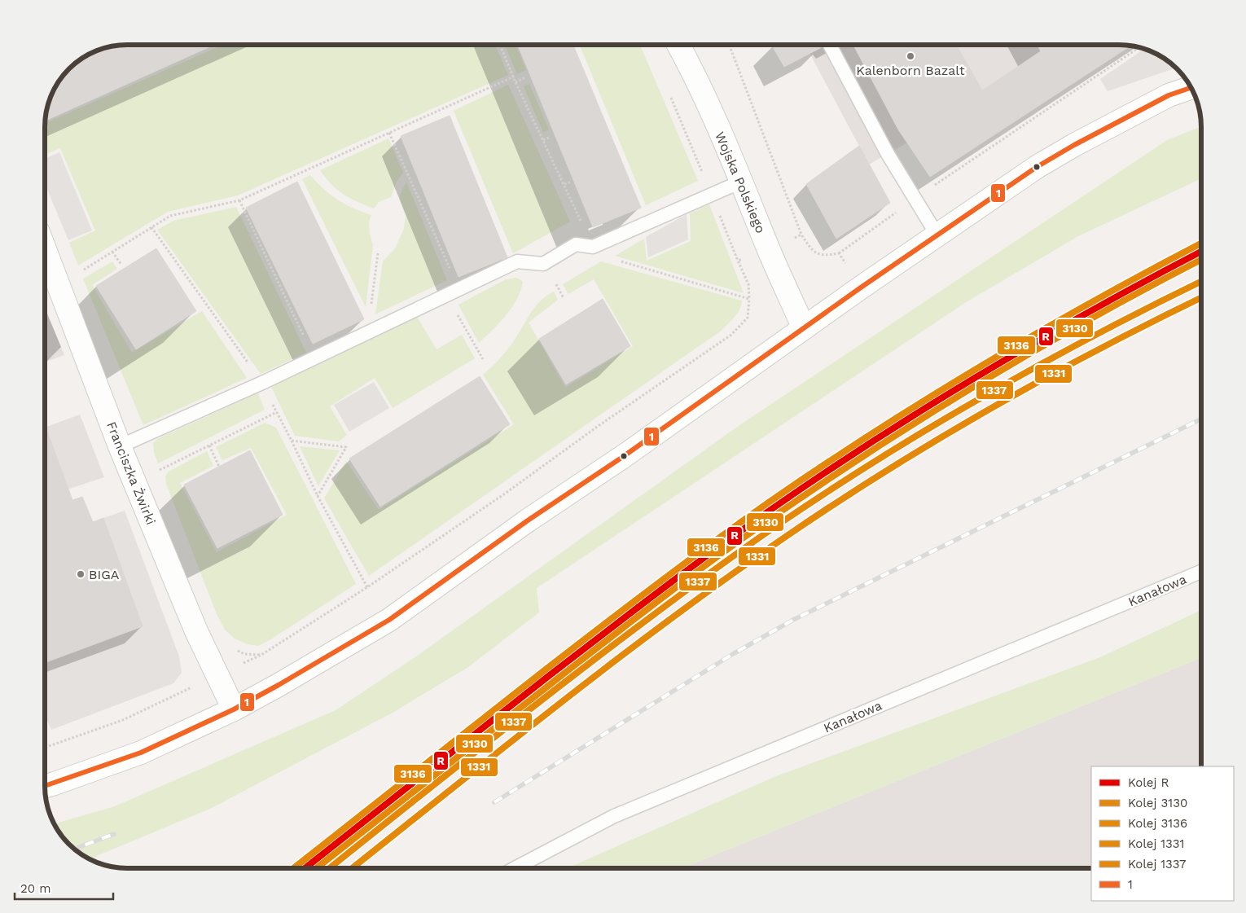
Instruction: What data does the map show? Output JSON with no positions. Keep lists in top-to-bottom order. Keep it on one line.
{"streets":{"street":["Wojska Polskiego","Franciszka Żwirki"],"lane":["Kanałowa"]},"places":["Kalenborn Bazalt","BIGA"],"lines":["transit line 1","rail line 3136","rail line R","rail line 3130","rail line 1337","rail line 1331"],"legend":["Kolej R","Kolej 3130","Kolej 3136","Kolej 1331","Kolej 1337","1"],"scale_bar":"20 m"}
